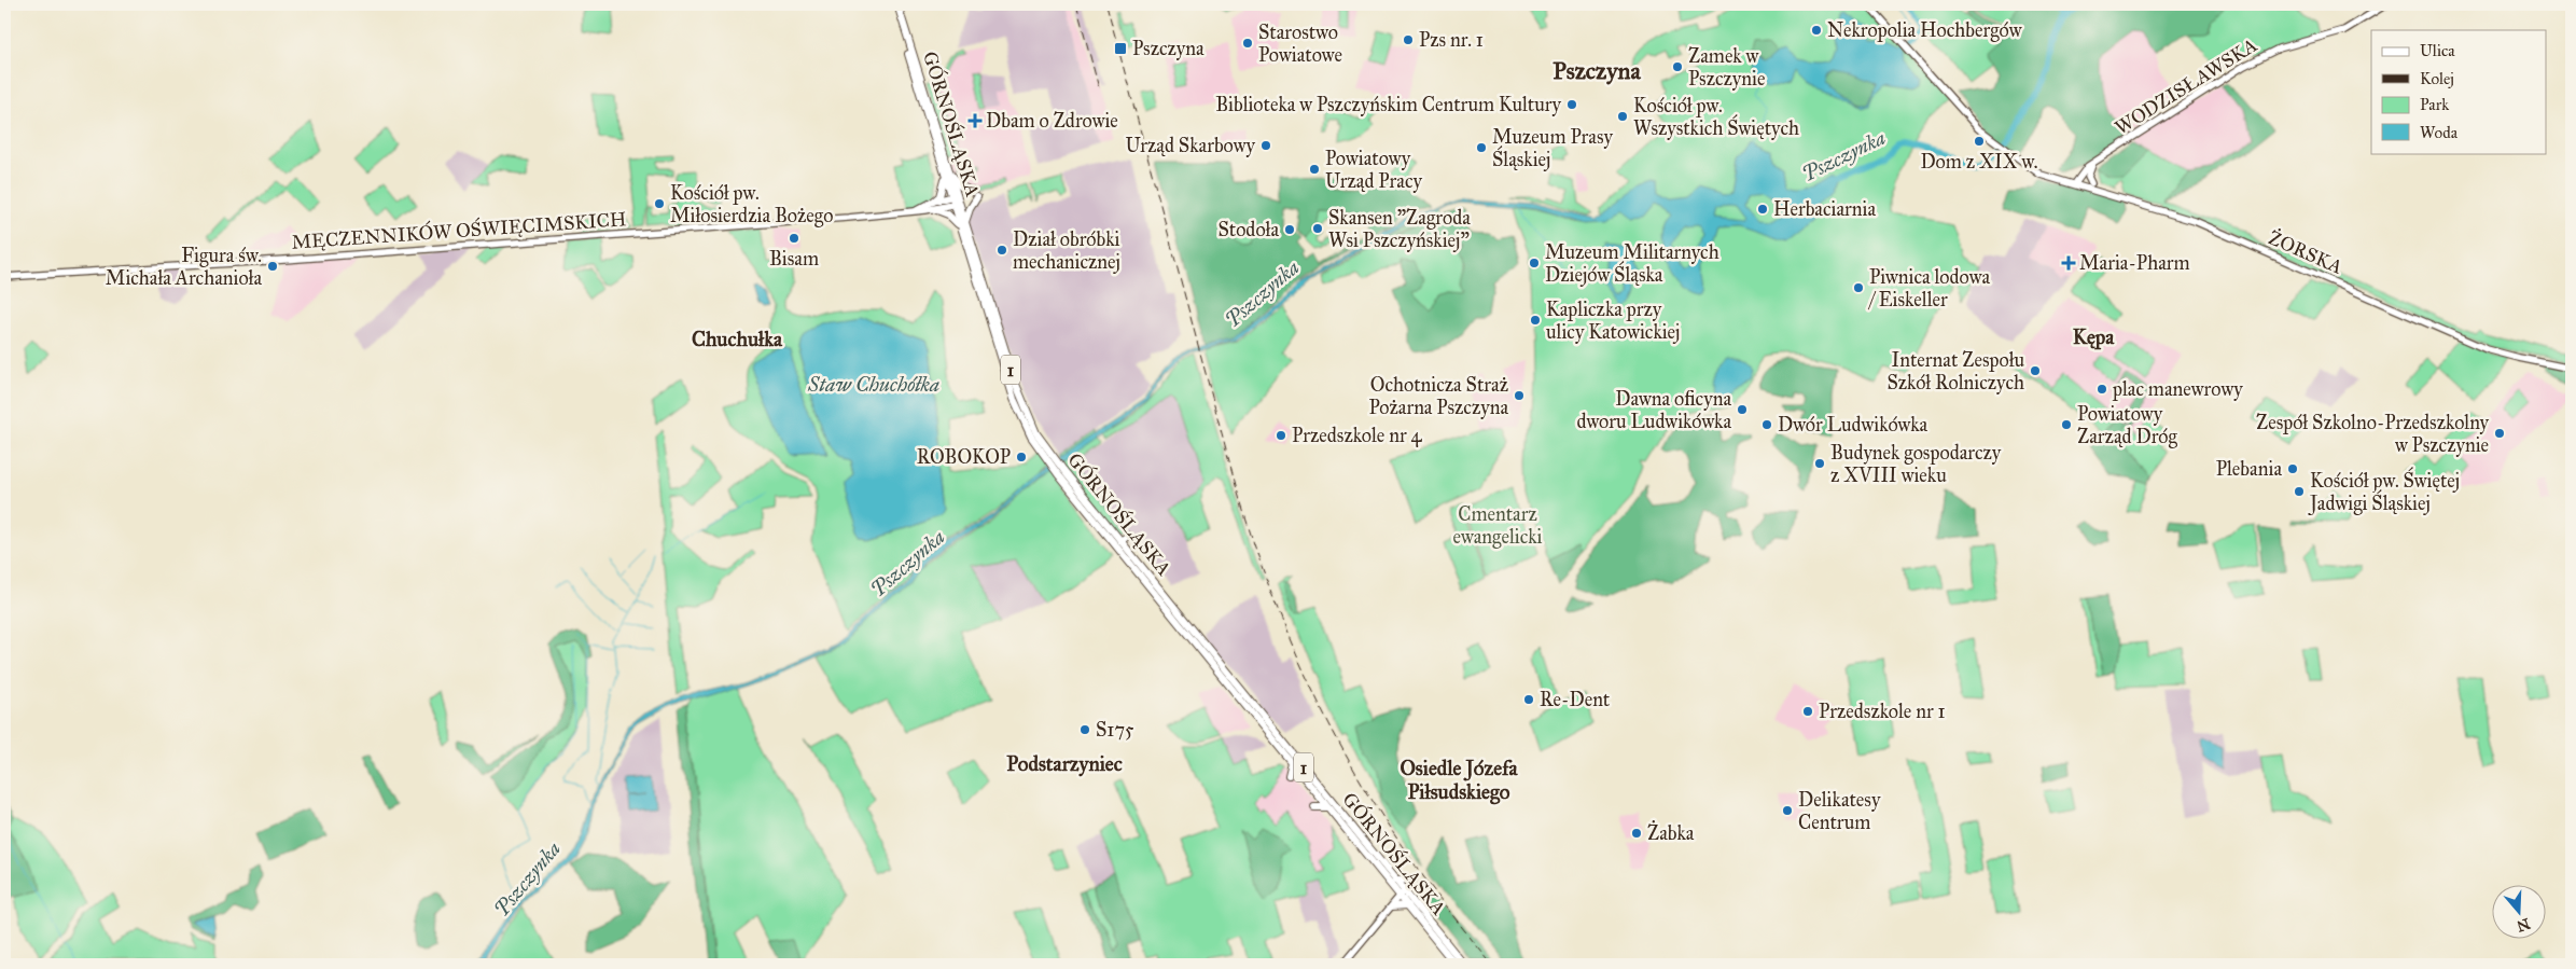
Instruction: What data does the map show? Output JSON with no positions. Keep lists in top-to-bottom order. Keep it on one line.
{"streets":{"main road":["WODZISŁAWSKA","GÓRNOŚLĄSKA","MĘCZENNIKÓW OŚWIĘCIMSKICH","ŻORSKA","1"]},"crossings":[["WODZISŁAWSKA","ŻORSKA"],["GÓRNOŚLĄSKA","MĘCZENNIKÓW OŚWIĘCIMSKICH"]],"districts":["Pszczyna","Kępa","Chuchułka","Podstarzyniec","Osiedle Józefa Piłsudskiego"],"water":["Pszczynka","Staw Chuchółka"],"parks":["Cmentarz ewangelicki"],"places":{"other":["Nekropolia Hochbergów","Pzs nr. 1","Starostwo Powiatowe","Zamek w Pszczynie","Biblioteka w Pszczyńskim Centrum Kultury","Kościół pw. Wszystkich Świętych","Dom z XIX w.","Urząd Skarbowy","Muzeum Prasy Śląskiej","Powiatowy Urząd Pracy","Kościół pw. Miłosierdzia Bożego","Herbaciarnia","Skansen \"Zagroda Wsi Pszczyńskiej\"","Stodoła","Bisam","Dział obróbki mechanicznej","Muzeum Militarnych Dziejów Śląska","Figura św. Michała Archanioła","Piwnica lodowa / Eiskeller","Kapliczka przy ulicy Katowickiej","Internat Zespołu Szkół Rolniczych","plac manewrowy","Ochotnicza Straż Pożarna Pszczyna","Dawna oficyna dworu Ludwikówka","Dwór Ludwikówka","Powiatowy Zarząd Dróg","Zespół Szkolno-Przedszkolny w Pszczynie","Przedszkole nr 4","ROBOKOP","Budynek gospodarczy z XVIII wieku","Plebania","Kościół pw. Świętej Jadwigi Śląskiej","Re-Dent","Przedszkole nr 1","S175","Delikatesy Centrum","Żabka"],"transit":["Pszczyna"],"health":["Dbam o Zdrowie","Maria-Pharm"]},"legend":["Ulica","Kolej","Park","Woda"],"north":"bottom"}
